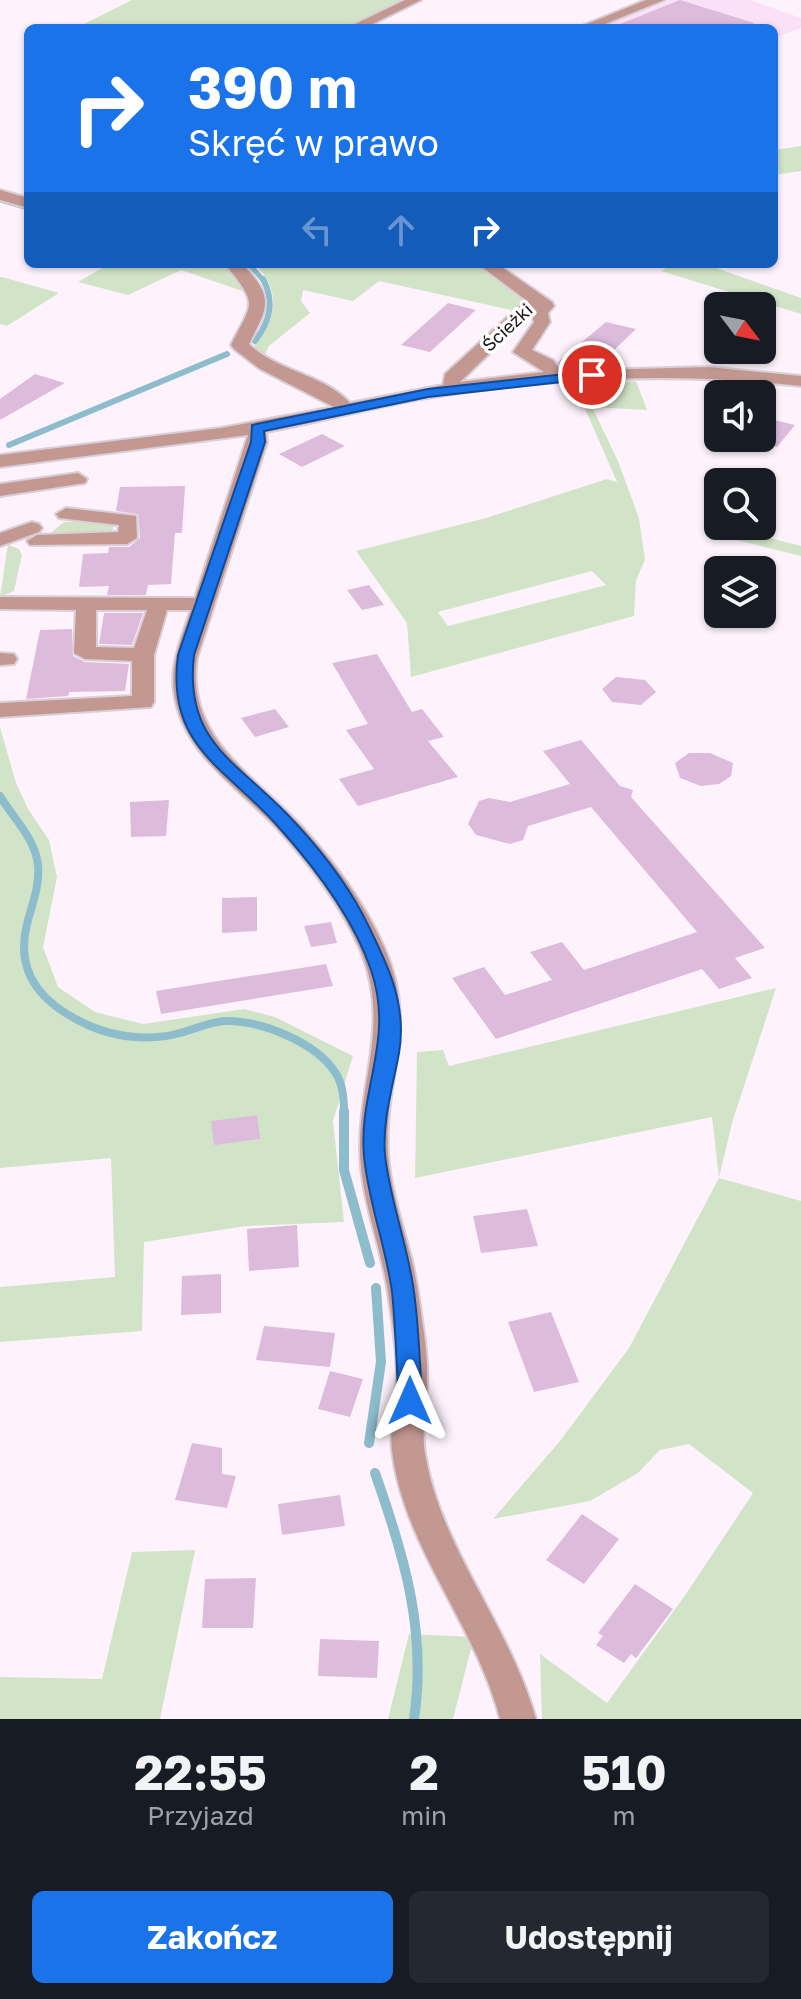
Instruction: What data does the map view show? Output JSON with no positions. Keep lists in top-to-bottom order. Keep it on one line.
{"streets":{"street":["Ścieżki"]},"north":"bottom right","page":{"turn":["390 m","Skręć w prawo"],"eta":["22:55","Przyjazd","2","min","510","m"],"buttons":["Zakończ","Udostępnij"]}}
